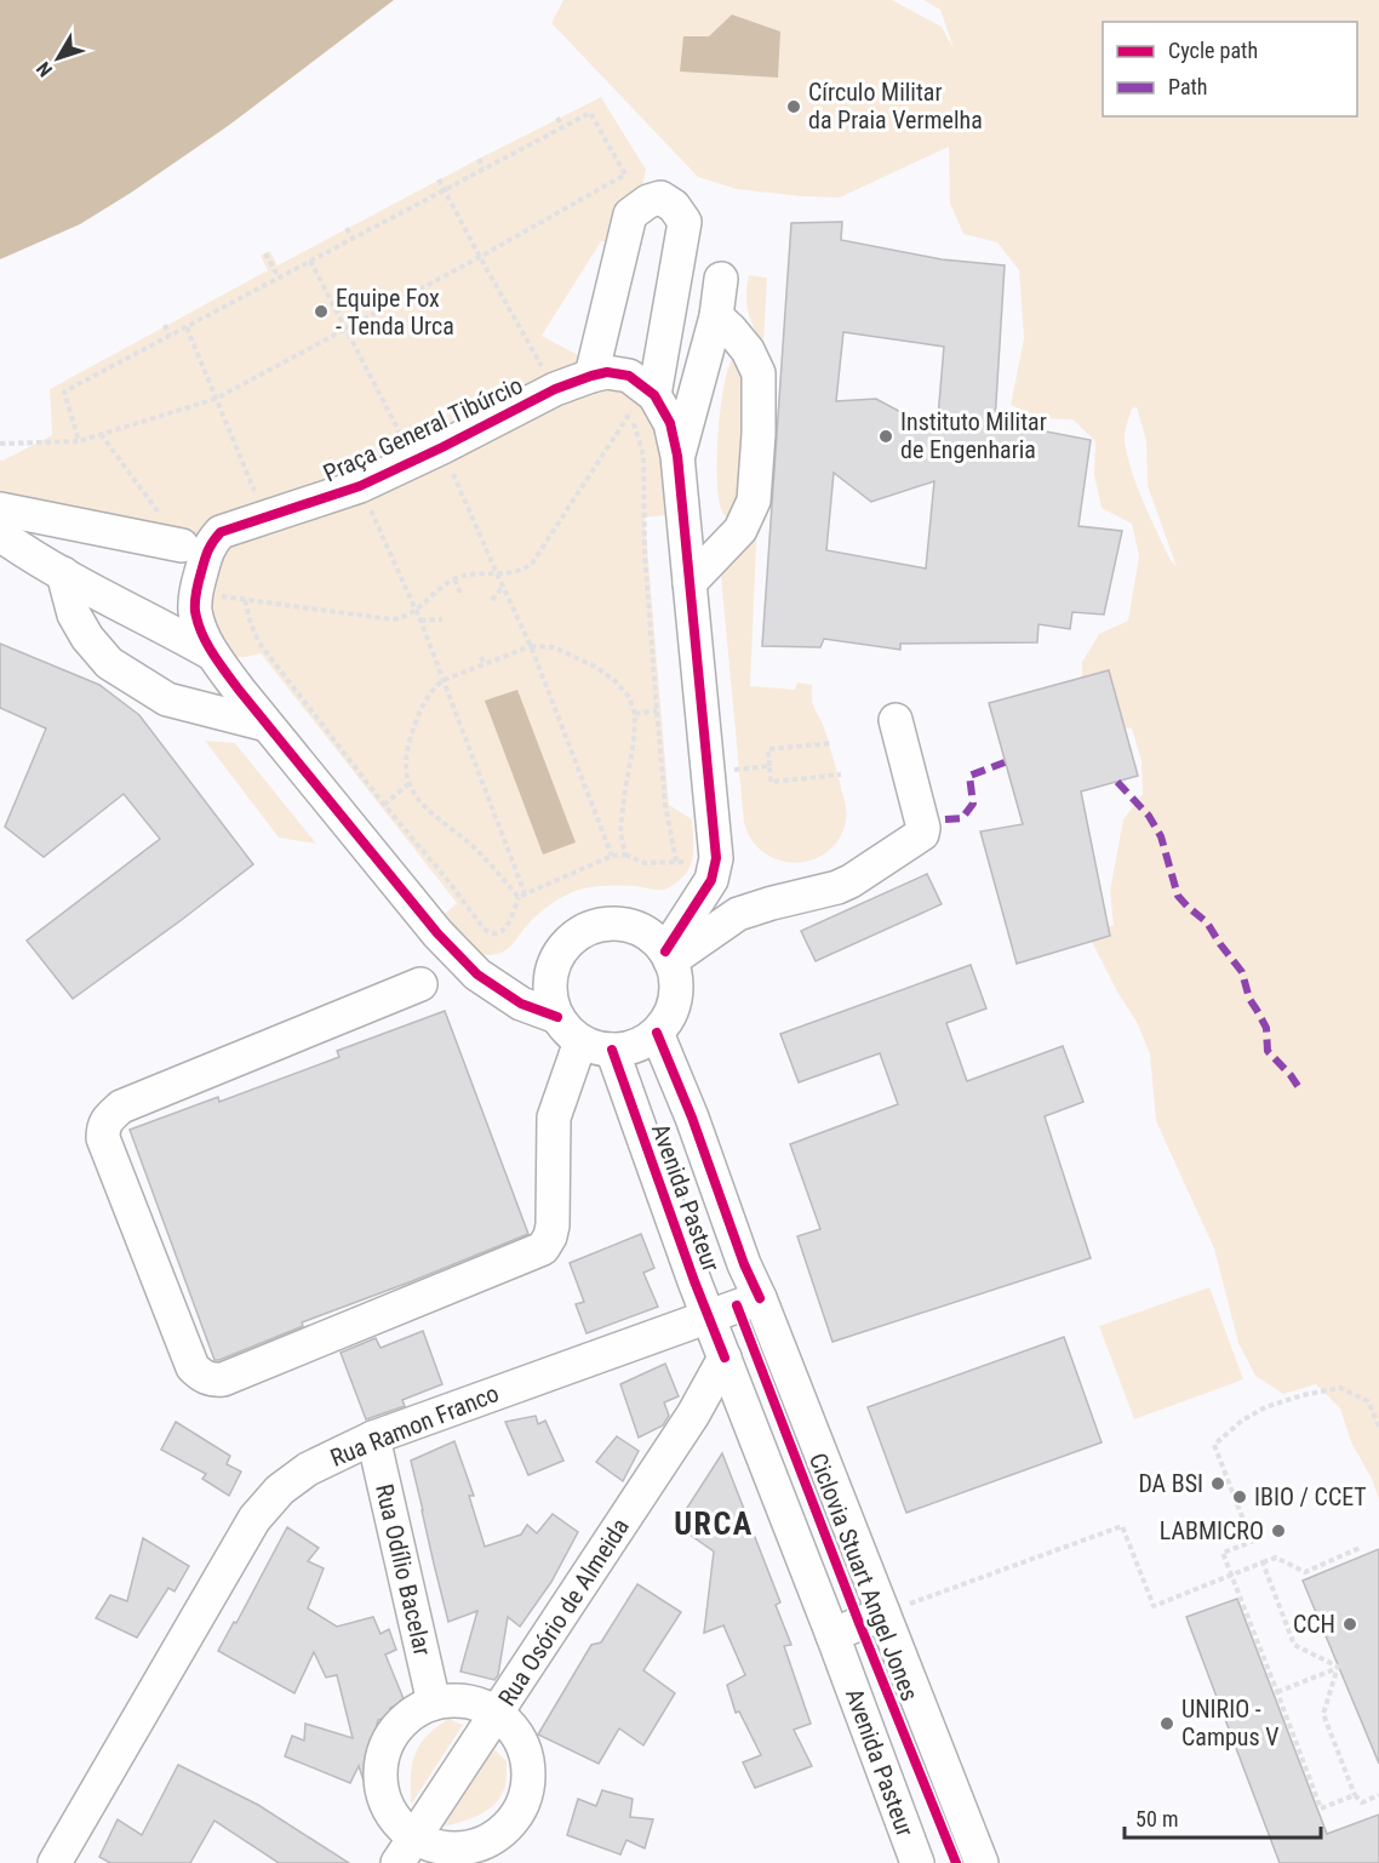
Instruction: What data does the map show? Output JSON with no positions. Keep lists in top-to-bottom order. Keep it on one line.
{"streets":{"street":["Praça General Tibúrcio","Avenida Pasteur","Rua Ramon Franco","Rua Odílio Bacelar","Rua Osório de Almeida"],"cycle path":["Ciclovia Stuart Angel Jones"]},"crossings":[["Praça General Tibúrcio","Avenida Pasteur"],["Avenida Pasteur","Rua Ramon Franco"],["Avenida Pasteur","Rua Osório de Almeida"],["Rua Ramon Franco","Rua Odílio Bacelar"]],"districts":["URCA"],"places":["Círculo Militar da Praia Vermelha","Equipe Fox - Tenda Urca","Instituto Militar de Engenharia","DA BSI","IBIO / CCET","LABMICRO","CCH","UNIRIO - Campus V"],"legend":["Cycle path","Path"],"scale_bar":"50 m","north":"bottom left"}
